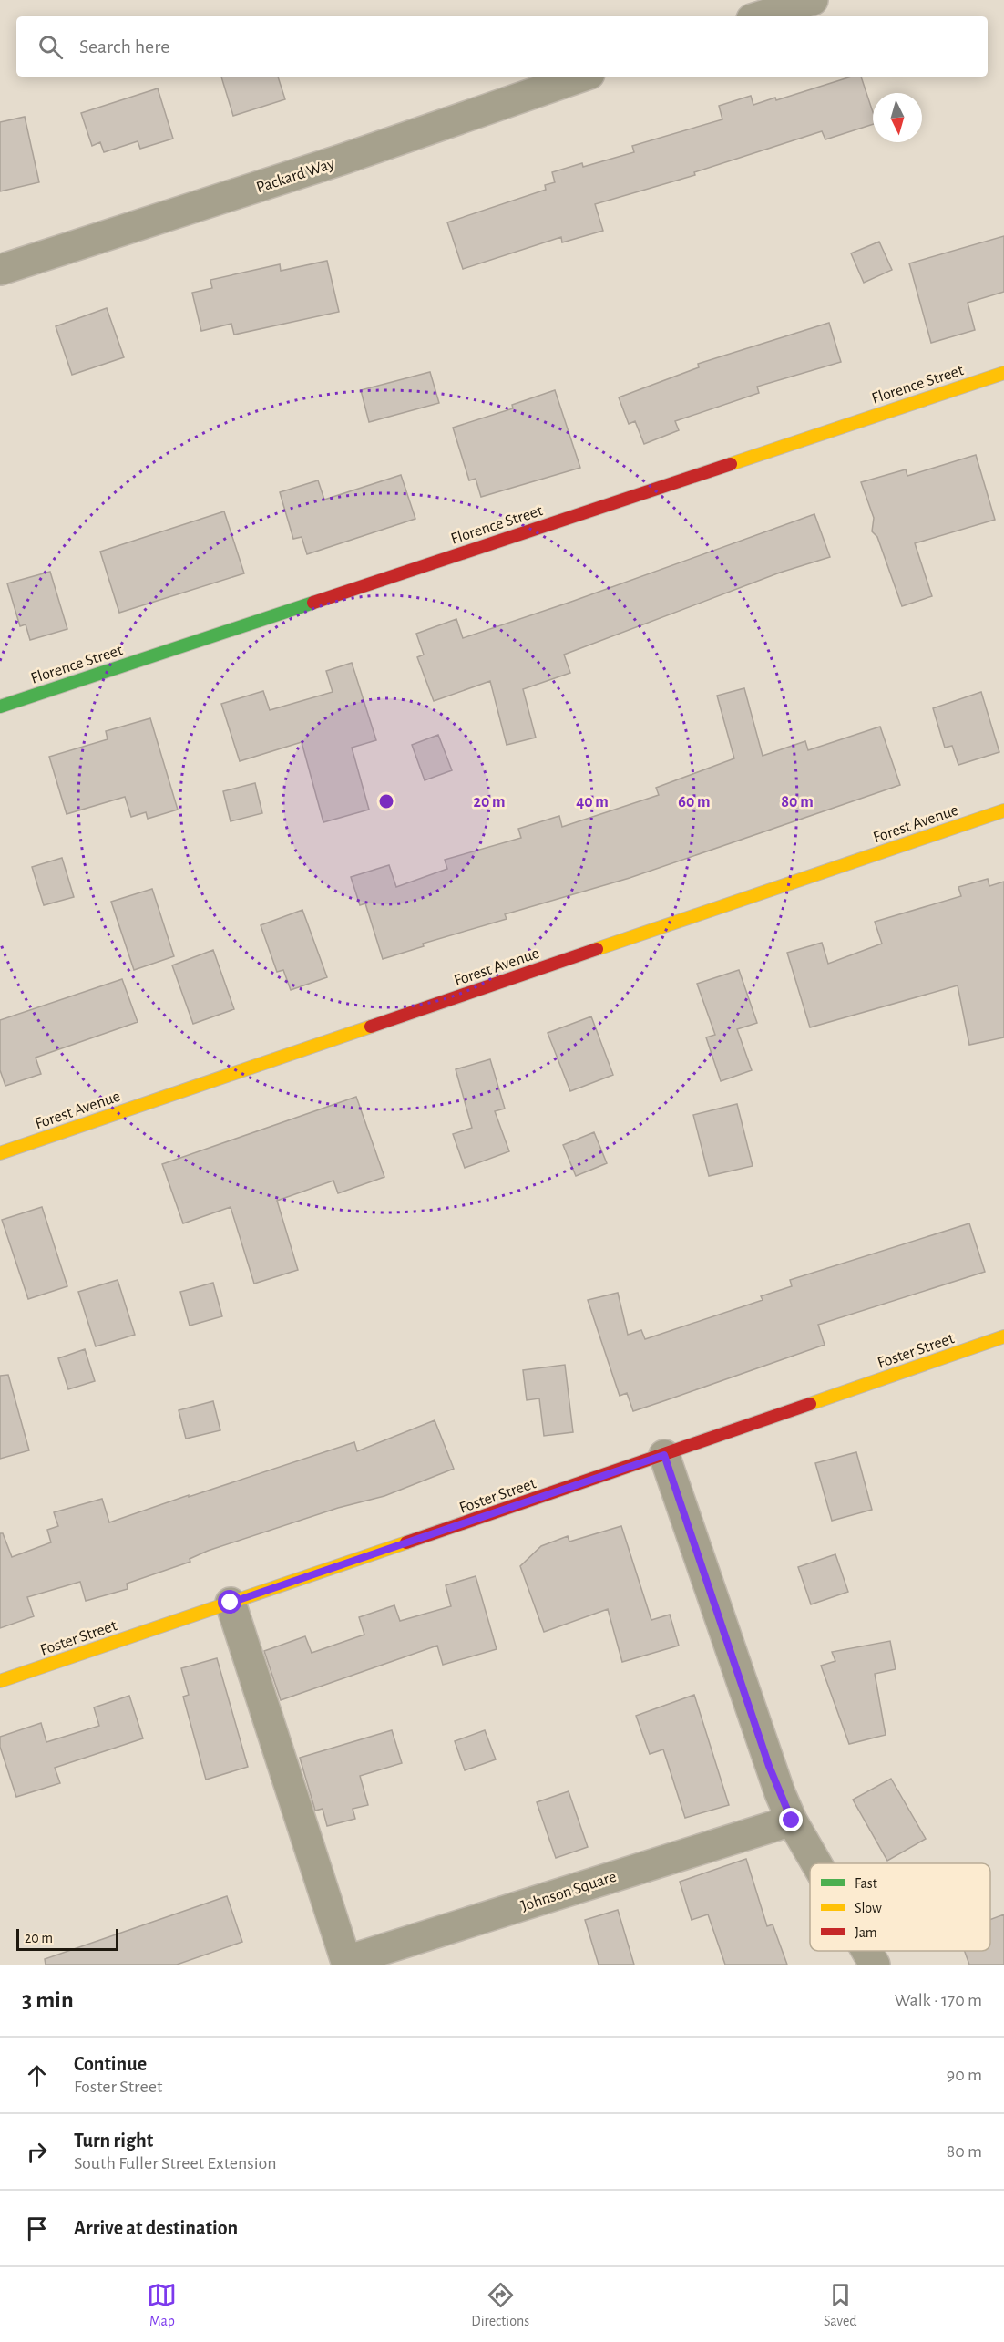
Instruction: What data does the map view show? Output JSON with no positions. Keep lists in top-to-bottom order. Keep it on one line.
{"streets":{"street":["Packard Way","Florence Street","Forest Avenue","Foster Street","Johnson Square"]},"crossings":[["Foster Street","Johnson Square"]],"legend":["Fast","Slow","Jam"],"scale_bar":"20 m","north":"bottom","page":{"search":"Search here","scale":"20 m","heading":["3 min","Walk · 170 m"],"list":[["Continue","Foster Street","90 m"],["Turn right","South Fuller Street Extension","80 m"],"Arrive at destination"],"nav":["Map","Directions","Saved"]},"rings":["20 m","40 m","60 m","80 m"]}
